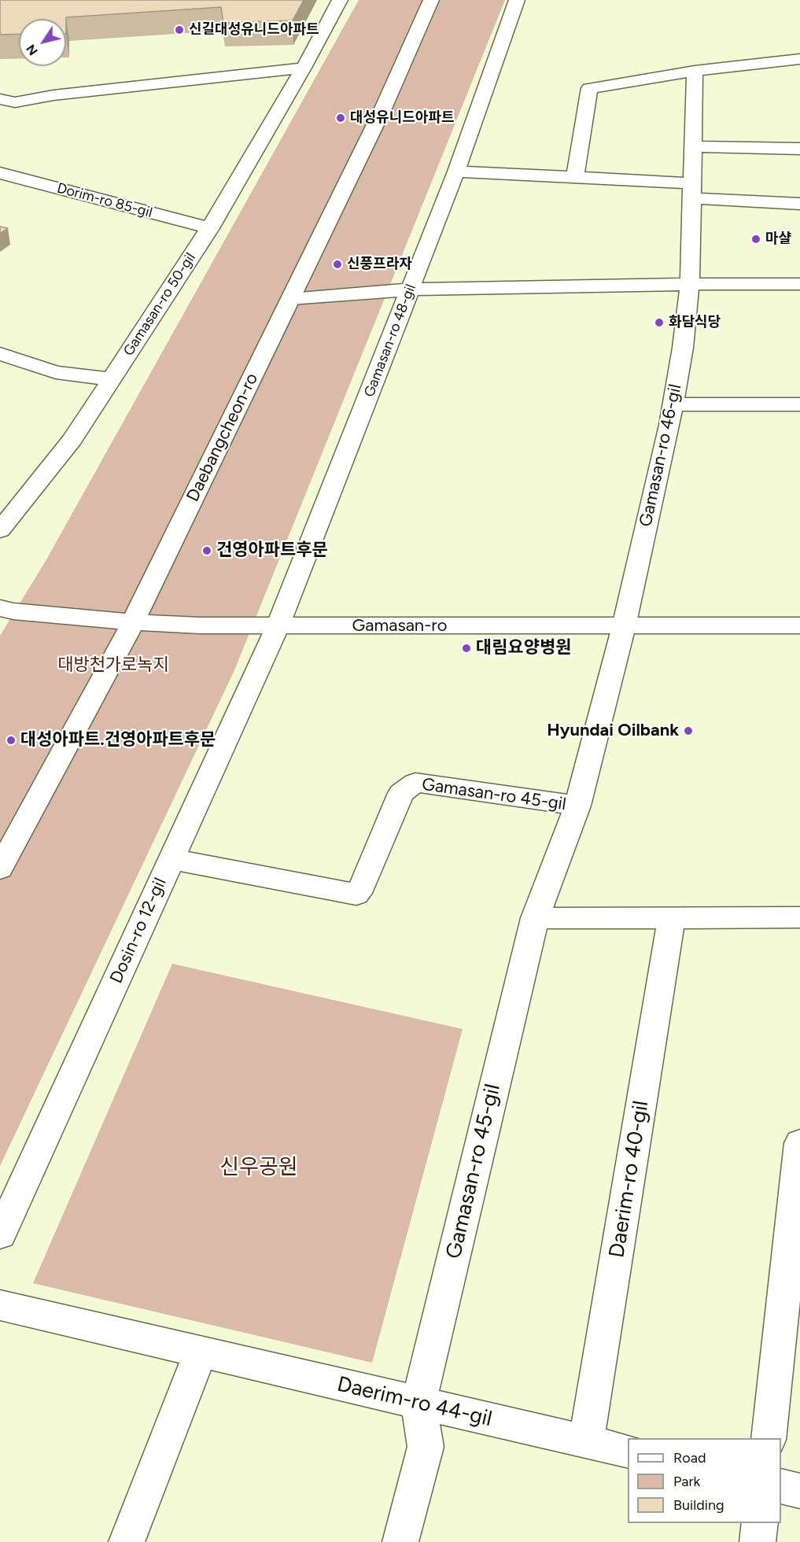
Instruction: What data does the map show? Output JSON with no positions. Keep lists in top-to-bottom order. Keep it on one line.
{"streets":{"street":["Dorim-ro 85-gil","Gamasan-ro 50-gil","Gamasan-ro 48-gil","Daebangcheon-ro","Gamasan-ro 46-gil","Gamasan-ro","Gamasan-ro 45-gil","Dosin-ro 12-gil","Daerim-ro 40-gil","Daerim-ro 44-gil"]},"crossings":[["Dorim-ro 85-gil","Gamasan-ro 50-gil"],["Gamasan-ro 48-gil","Gamasan-ro"],["Gamasan-ro 48-gil","Dosin-ro 12-gil"],["Daebangcheon-ro","Gamasan-ro"],["Gamasan-ro 46-gil","Gamasan-ro"],["Gamasan-ro 46-gil","Gamasan-ro 45-gil"],["Gamasan-ro","Gamasan-ro 45-gil"],["Gamasan-ro","Dosin-ro 12-gil"],["Gamasan-ro 45-gil","Dosin-ro 12-gil"],["Gamasan-ro 45-gil","Daerim-ro 44-gil"],["Daerim-ro 40-gil","Daerim-ro 44-gil"]],"parks":["대방천가로녹지","신우공원"],"places":["신길대성유니드아파트","대성유니드아파트","마샬","신풍프라자","화담식당","건영아파트후문","대림요양병원","Hyundai Oilbank","대성아파트.건영아파트후문"],"legend":["Road","Park","Building"],"north":"bottom left"}
